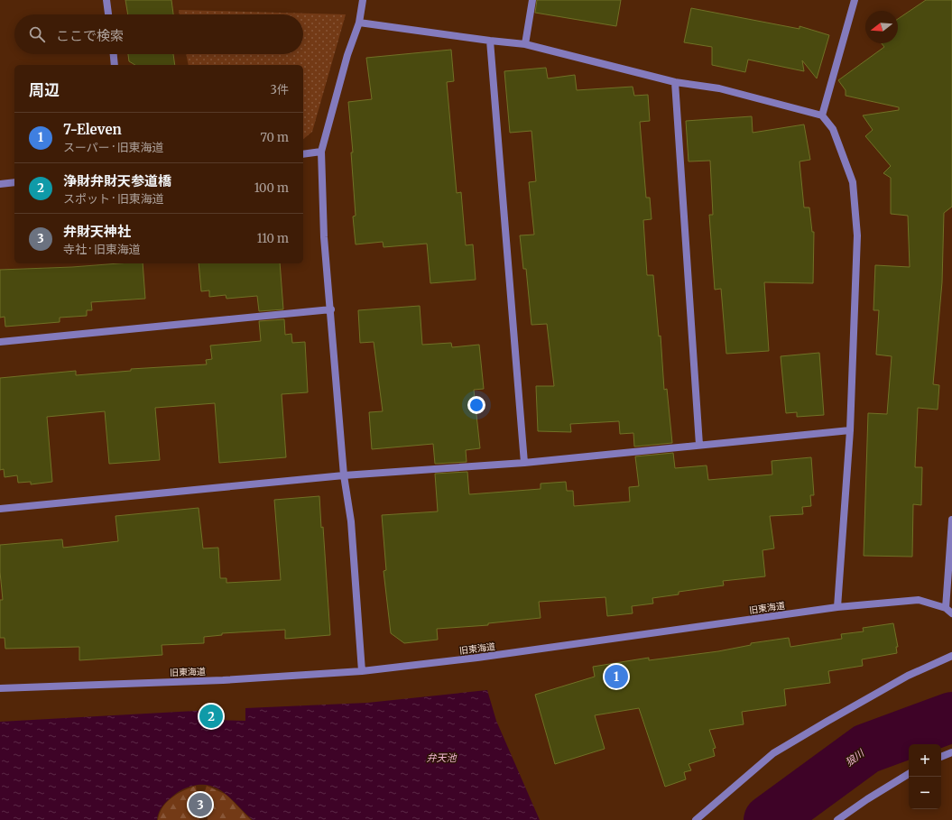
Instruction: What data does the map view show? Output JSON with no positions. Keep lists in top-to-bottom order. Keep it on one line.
{"streets":{"street":["旧東海道"]},"water":["弁天池","狼川"],"north":"left","page":{"search":"ここで検索","heading":["周辺","3件"],"list":[{"mark":"1","name":"7-Eleven","note":"スーパー · 旧東海道","value":"70 m"},{"mark":"2","name":"浄財弁財天参道橋","note":"スポット · 旧東海道","value":"100 m"},{"mark":"3","name":"弁財天神社","note":"寺社 · 旧東海道","value":"110 m"}],"pins":["1","2","3"],"map_buttons":["+","−"]}}
